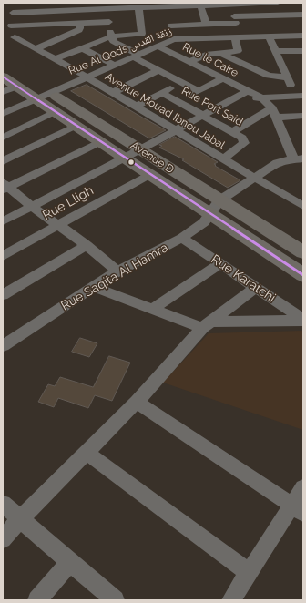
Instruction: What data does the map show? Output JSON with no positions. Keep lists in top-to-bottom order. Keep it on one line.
{"streets":{"main road":["Avenue D"],"street":["Rue Al Qods زنقة القدس","Rue le Caire","Rue Port Said","Avenue Mouad Ibnou Jabal","Rue Lligh","Rue Saqita Al Hamra","Rue Karatchi"]},"crossings":[["Rue Al Qods زنقة القدس","Rue le Caire"],["Rue Al Qods زنقة القدس","Avenue Mouad Ibnou Jabal"],["Rue Al Qods زنقة القدس","Avenue D"],["Rue Port Said","Avenue Mouad Ibnou Jabal"],["Avenue Mouad Ibnou Jabal","Rue Saqita Al Hamra"],["Avenue D","Rue Lligh"],["Avenue D","Rue Saqita Al Hamra"],["Rue Saqita Al Hamra","Rue Karatchi"]]}
